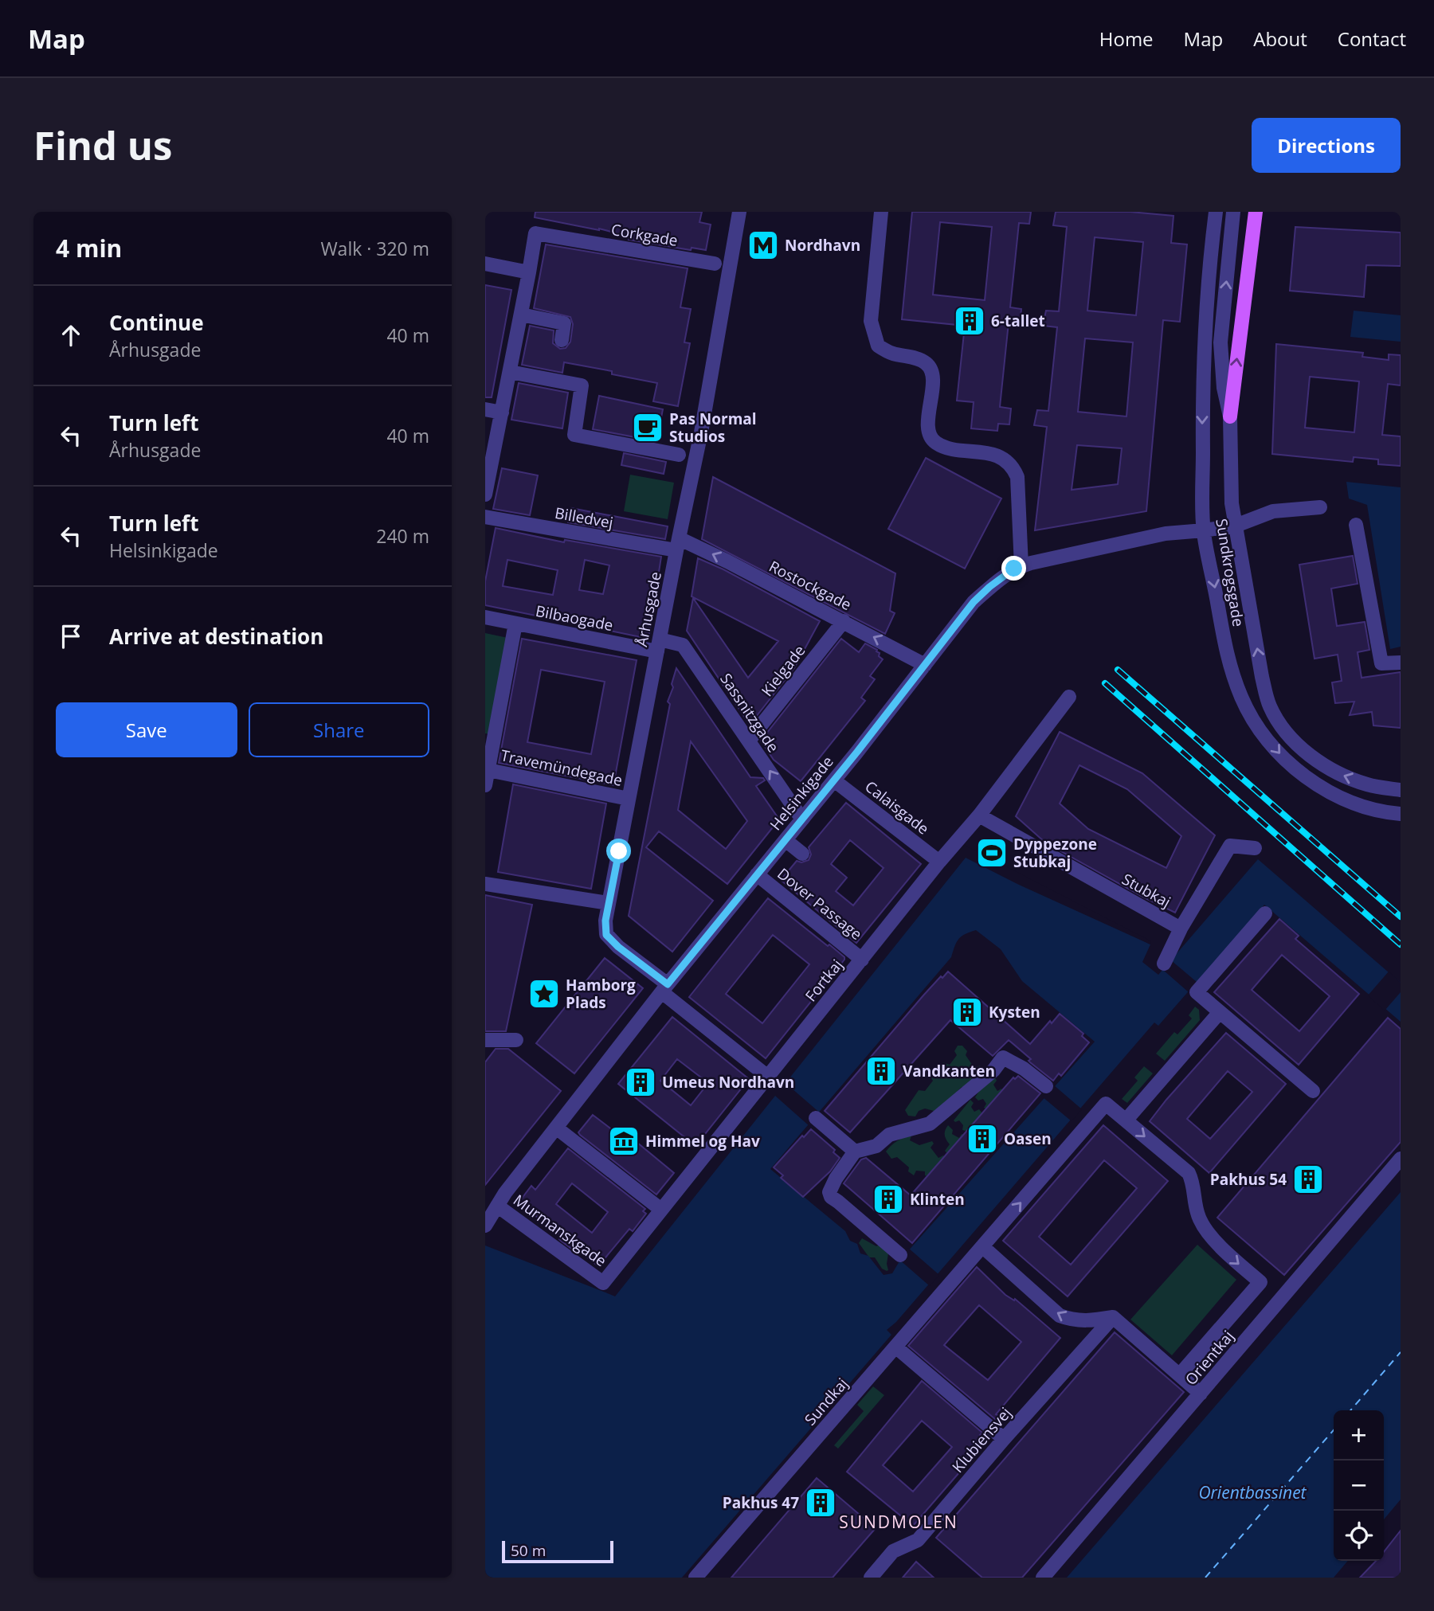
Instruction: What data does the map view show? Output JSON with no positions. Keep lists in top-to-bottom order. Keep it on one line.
{"streets":{"street":["Corkgade","Billedvej","Sundkrogsgade","Rostockgade","Århusgade","Bilbaogade","Kielgade","Sassnitzgade","Travemündegade","Helsinkigade","Calaisgade","Stubkaj","Dover Passage","Fortkaj","Murmanskgade","Orientkaj","Sundkaj","Klubiensvej"]},"crossings":[["Billedvej","Rostockgade"],["Billedvej","Århusgade"],["Sundkrogsgade","Helsinkigade"],["Rostockgade","Århusgade"],["Rostockgade","Kielgade"],["Rostockgade","Helsinkigade"],["Århusgade","Bilbaogade"],["Århusgade","Sassnitzgade"],["Århusgade","Travemündegade"],["Århusgade","Helsinkigade"],["Bilbaogade","Sassnitzgade"],["Kielgade","Sassnitzgade"],["Sassnitzgade","Helsinkigade"],["Helsinkigade","Calaisgade"],["Helsinkigade","Dover Passage"],["Helsinkigade","Murmanskgade"],["Calaisgade","Fortkaj"],["Stubkaj","Fortkaj"],["Dover Passage","Fortkaj"],["Fortkaj","Murmanskgade"]],"one_way":["Rostockgade","Sassnitzgade"],"districts":["SUNDMOLEN"],"water":["Orientbassinet"],"places":{"metro station":["Nordhavn"],"building":["6-tallet","Kysten","Vandkanten","Umeus Nordhavn","Oasen","Pakhus 54","Klinten","Pakhus 47"],"cafe":["Pas Normal Studios"],"sports":["Dyppezone Stubkaj"],"place":["Hamborg Plads"],"museum":["Himmel og Hav"]},"scale_bar":"50 m","page":{"header":"Map","nav":["Home","Map","About","Contact"],"buttons":["Directions",["Save","Share"]],"title":"Find us","heading":["4 min","Walk · 320 m"],"list":[["Continue","Århusgade","40 m"],["Turn left","Århusgade","40 m"],["Turn left","Helsinkigade","240 m"],"Arrive at destination"],"map_buttons":["+","−"],"scale":"50 m"}}
